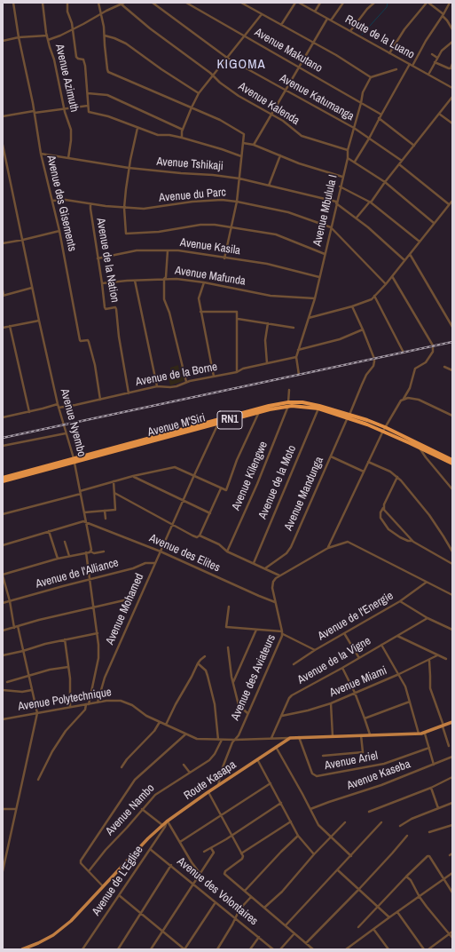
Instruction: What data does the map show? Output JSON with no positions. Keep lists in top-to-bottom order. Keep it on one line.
{"streets":{"highway":["RN1","Avenue M'Siri"],"main road":["Route Kasapa"],"street":["Route de la Luano","Avenue Makutano","Avenue Azimuth","Avenue Katumanga","Avenue Kalenda","Avenue Tshikaji","Avenue du Parc","Avenue des Gisements","Avenue Mbulula I","Avenue Kasila","Avenue de la Nation","Avenue Mafunda","Avenue de la Borne","Avenue Nyembo","Avenue Kilengwe","Avenue de la Moto","Avenue Mandunga","Avenue des Elites","Avenue de l'Alliance","Avenue Mohamed","Avenue de l'Energie","Avenue de la Vigne","Avenue des Aviateurs","Avenue Miami","Avenue Polytechnique","Avenue Ariel","Avenue Kaseba","Avenue Nambo","Avenue de L'Eglise","Avenue des Volontaires"]},"crossings":[["Avenue Makutano","Avenue Mbulula I"],["Avenue Azimuth","Avenue Tshikaji"],["Avenue Katumanga","Avenue Mbulula I"],["Avenue Kalenda","Avenue Mbulula I"],["Avenue Tshikaji","Avenue des Gisements"],["Avenue Tshikaji","Avenue Mbulula I"],["Avenue du Parc","Avenue des Gisements"],["Avenue du Parc","Avenue Mbulula I"],["Avenue du Parc","Avenue de la Nation"],["Avenue des Gisements","Avenue de la Borne"],["Avenue Mbulula I","Avenue Kasila"],["Avenue Mbulula I","Avenue Mafunda"],["Avenue Mbulula I","Avenue de la Borne"],["Avenue Kasila","Avenue de la Nation"],["Avenue de la Nation","Avenue Mafunda"],["Avenue de la Nation","Avenue de la Borne"],["Avenue de la Borne","Avenue Nyembo"],["Avenue Nyembo","Avenue M'Siri"],["Avenue Nyembo","Avenue des Elites"],["Avenue M'Siri","Avenue Kilengwe"],["Avenue M'Siri","Avenue de la Moto"],["Avenue M'Siri","Avenue Mandunga"],["Avenue M'Siri","Avenue Mohamed"],["Avenue des Elites","Avenue Mohamed"],["Avenue des Elites","Avenue des Aviateurs"],["Avenue de l'Alliance","Avenue Mohamed"],["Avenue Mohamed","Avenue Polytechnique"],["Avenue de la Vigne","Avenue Miami"],["Avenue de la Vigne","Avenue Polytechnique"],["Avenue des Aviateurs","Avenue Polytechnique"],["Avenue des Aviateurs","Route Kasapa"],["Avenue Polytechnique","Route Kasapa"],["Avenue Polytechnique","Avenue Nambo"],["Avenue Ariel","Route Kasapa"],["Route Kasapa","Avenue de L'Eglise"],["Avenue de L'Eglise","Avenue des Volontaires"]],"districts":["KIGOMA"]}
